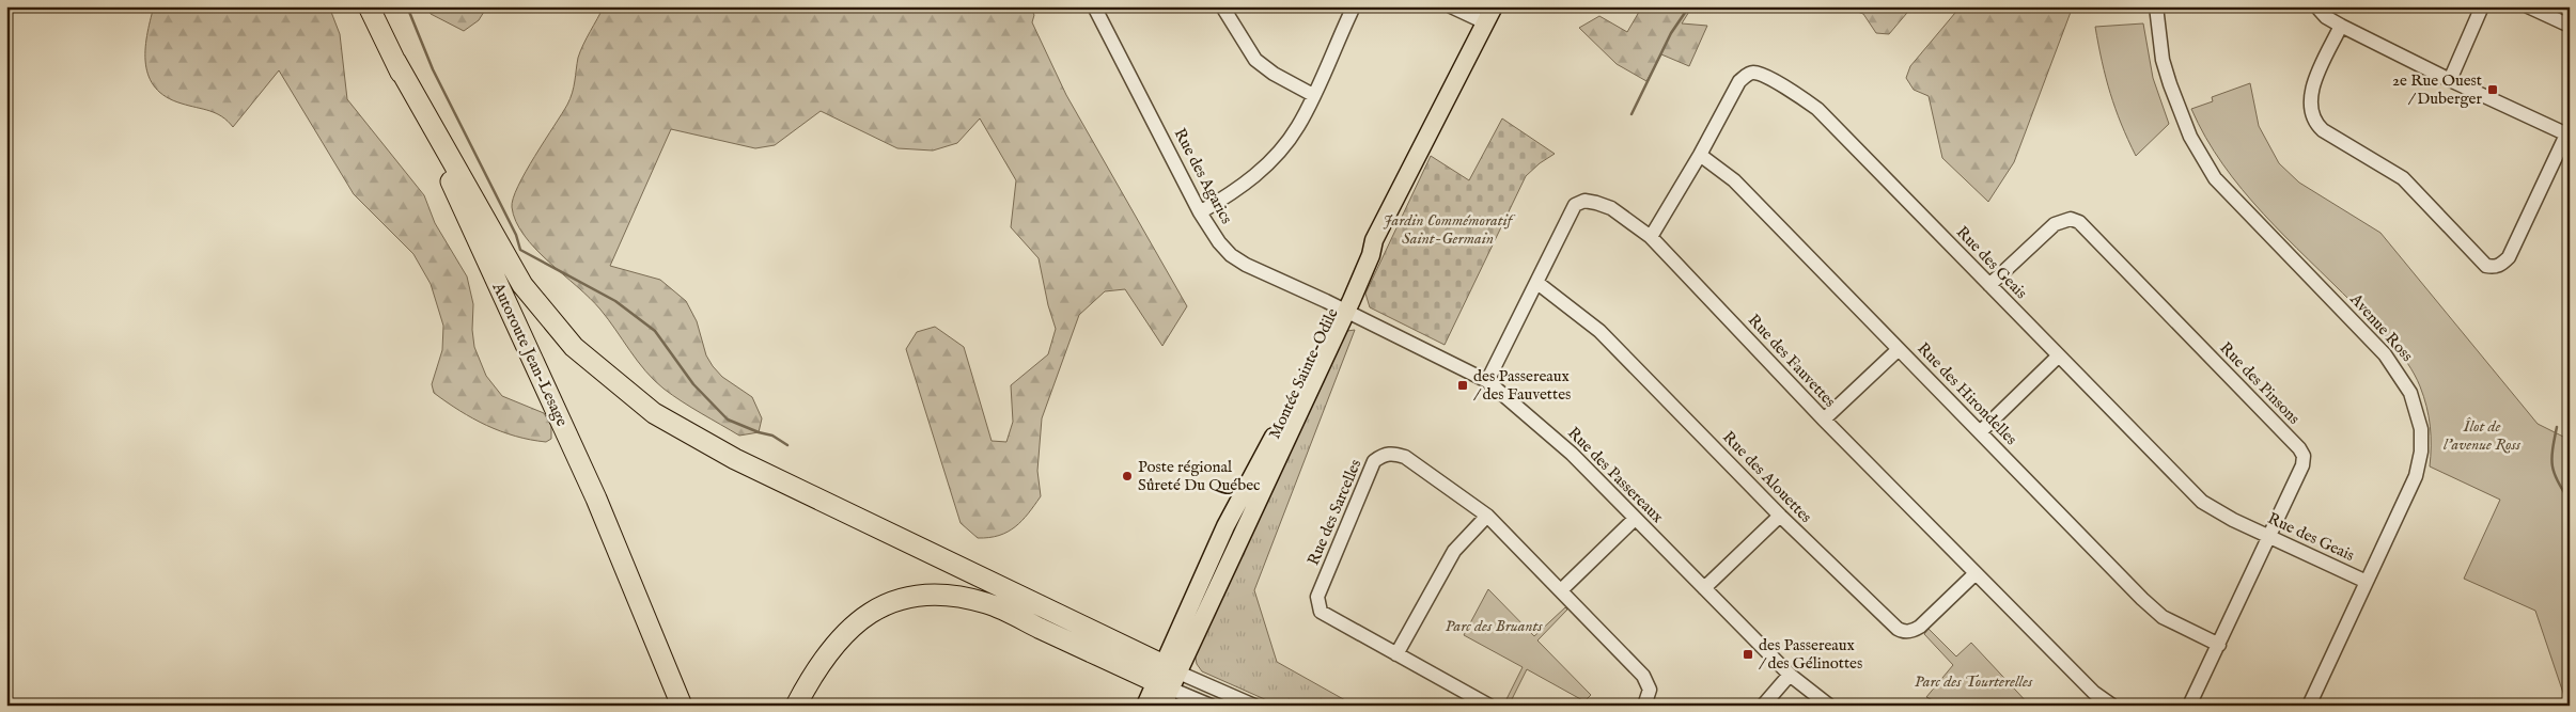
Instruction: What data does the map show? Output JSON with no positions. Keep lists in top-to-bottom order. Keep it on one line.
{"streets":{"highway":["Autoroute Jean-Lesage"],"main road":["Montée Sainte-Odile"],"street":["Rue des Agarics","Rue des Geais","Avenue Ross","Rue des Fauvettes","Rue des Pinsons","Rue des Hirondelles","Rue des Passereaux","Rue des Alouettes","Rue des Sarcelles"]},"crossings":[["Rue des Agarics","Montée Sainte-Odile"],["Rue des Agarics","Rue des Passereaux"],["Rue des Geais","Avenue Ross"],["Rue des Geais","Rue des Fauvettes"],["Rue des Geais","Rue des Pinsons"],["Rue des Geais","Rue des Hirondelles"],["Rue des Fauvettes","Rue des Passereaux"],["Rue des Fauvettes","Rue des Alouettes"],["Montée Sainte-Odile","Rue des Passereaux"],["Rue des Pinsons","Rue des Hirondelles"]],"parks":["Jardin Commémoratif Saint-Germain","Îlot de l'avenue Ross","Parc des Bruants","Parc des Tourterelles"],"places":{"transit":["2e Rue Ouest / Duberger","des Passereaux / des Fauvettes","des Passereaux / des Gélinottes"],"other":["Poste régional Sûreté Du Québec"]}}
